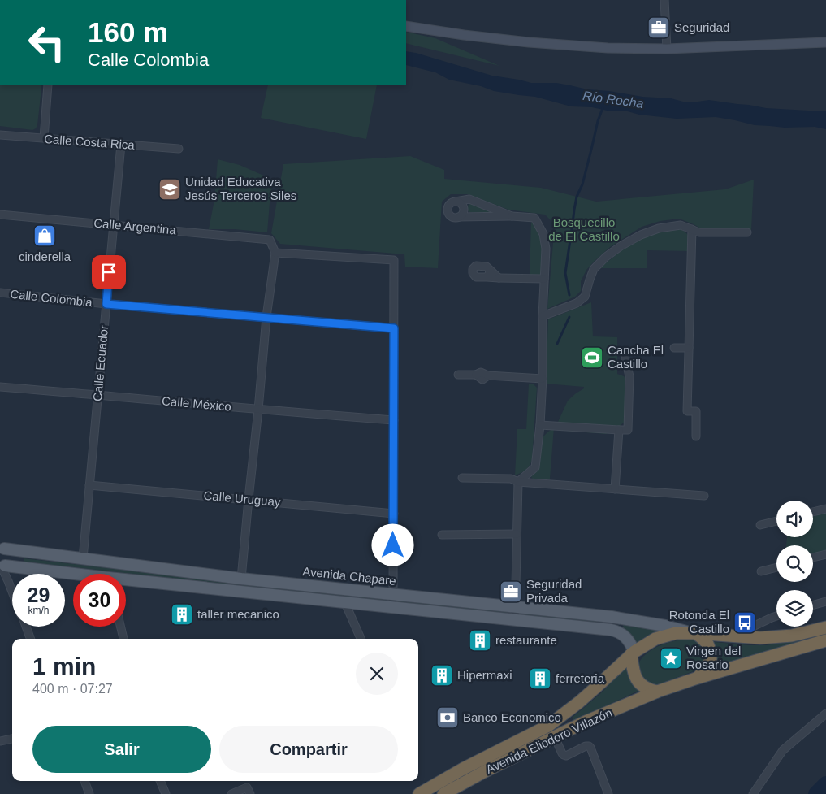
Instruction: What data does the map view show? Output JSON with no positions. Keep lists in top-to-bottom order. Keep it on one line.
{"streets":{"highway":["Avenida Eliodoro Villazón"],"main road":["Avenida Chapare"],"street":["Calle Costa Rica","Calle Argentina","Calle Colombia","Calle Ecuador","Calle México","Calle Uruguay"]},"crossings":[["Calle Costa Rica","Calle Ecuador"],["Calle Argentina","Calle Ecuador"],["Calle Colombia","Calle Ecuador"],["Calle Ecuador","Calle México"],["Calle Ecuador","Calle Uruguay"],["Calle Ecuador","Avenida Chapare"],["Avenida Chapare","Avenida Eliodoro Villazón"]],"water":["Río Rocha"],"parks":["Bosquecillo de El Castillo"],"places":{"office":["Seguridad","Seguridad Privada"],"school or university":["Unidad Educativa Jesús Terceros Siles"],"shop":["cinderella"],"sports":["Cancha El Castillo"],"building":["taller mecanico","restaurante","Hipermaxi","ferreteria"],"bus stop":["Rotonda El Castillo"],"place":["Virgen del Rosario"],"bank":["Banco Economico"]},"page":{"turn":["160 m","Calle Colombia"],"speed":"29 km/h","limit":"30","heading":["1 min","400 m · 07:27"],"buttons":["Salir","Compartir"]}}
